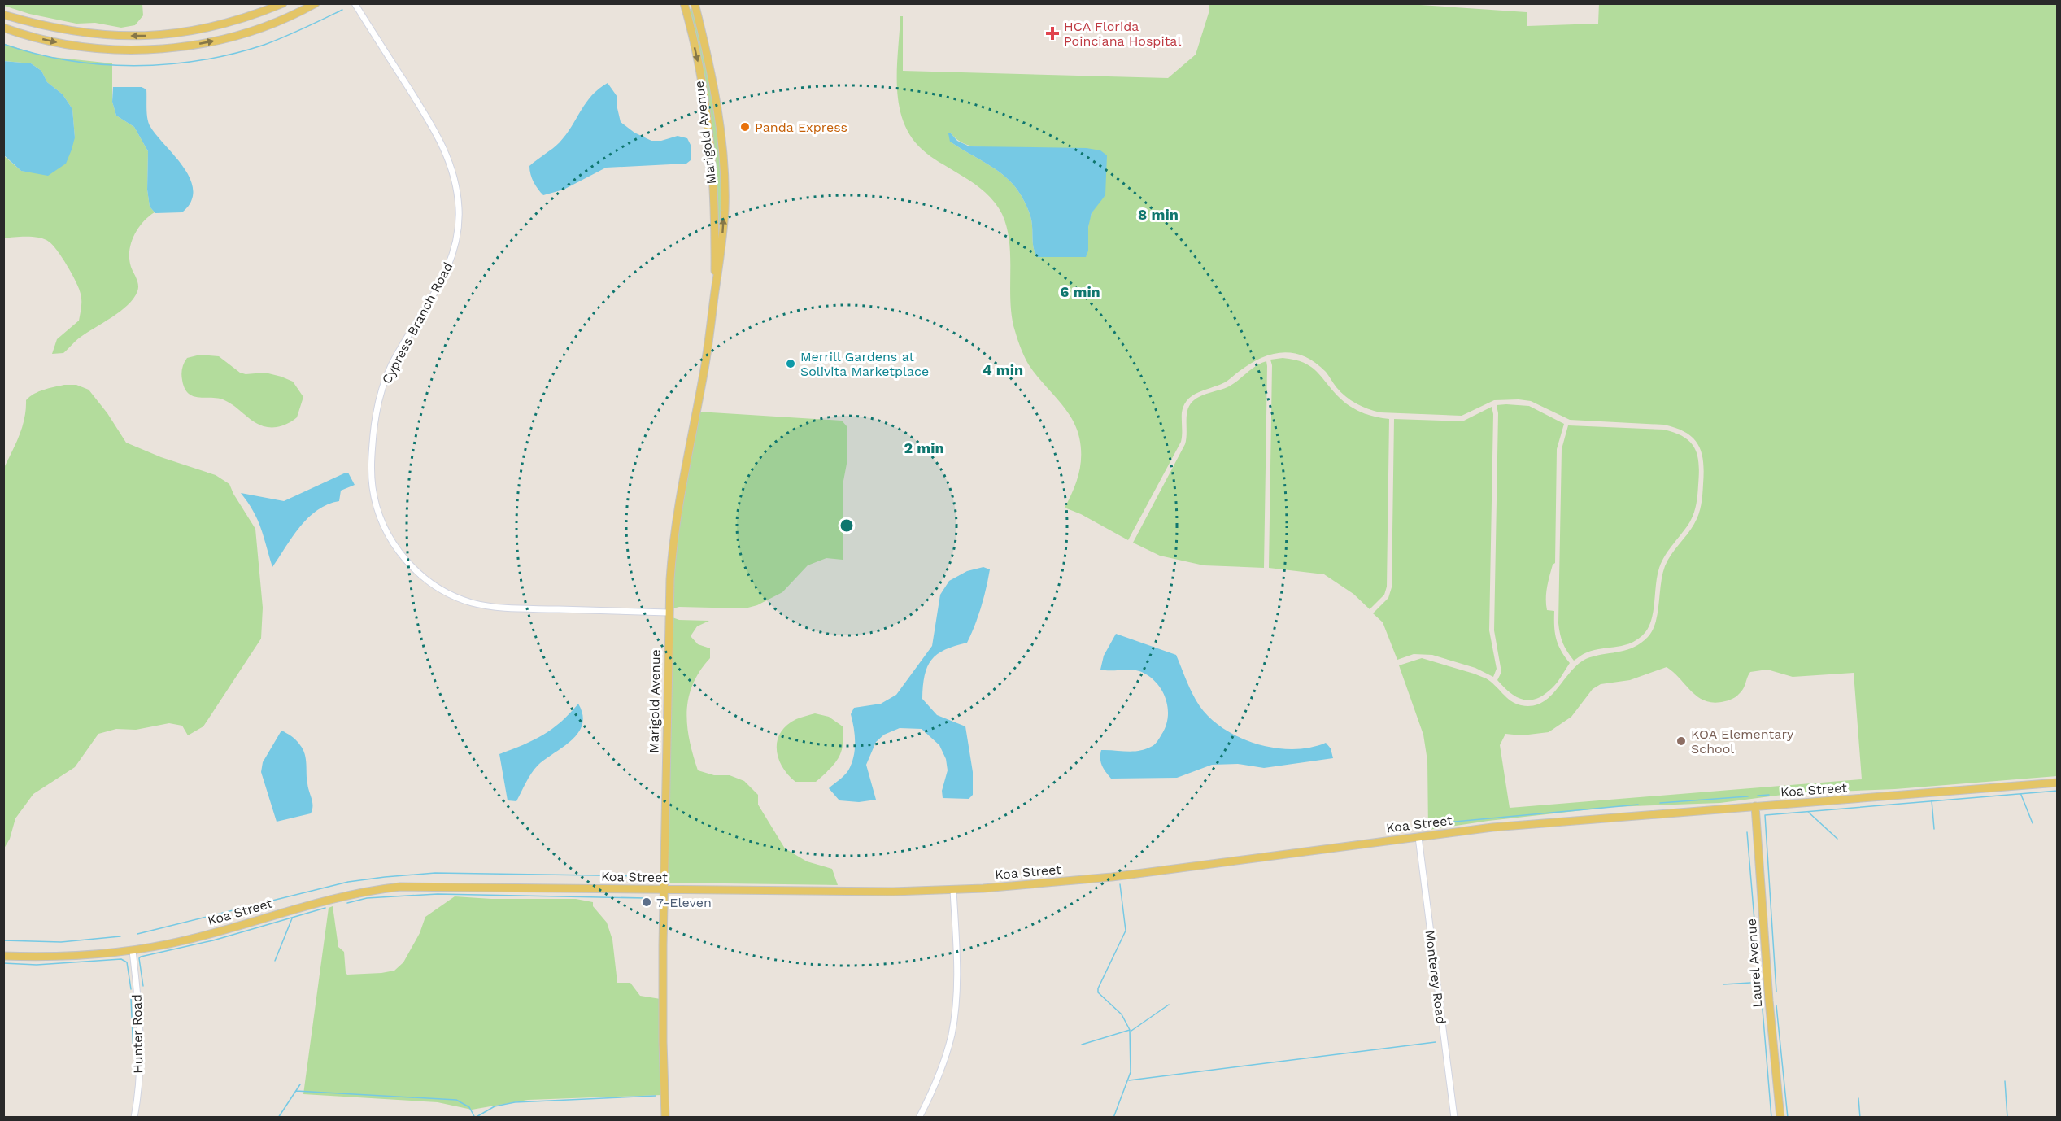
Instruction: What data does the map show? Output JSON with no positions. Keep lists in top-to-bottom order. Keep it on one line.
{"streets":{"main road":["Marigold Avenue","Koa Street","Laurel Avenue"],"street":["Cypress Branch Road","Monterey Road","Hunter Road"]},"crossings":[["Marigold Avenue","Cypress Branch Road"],["Marigold Avenue","Koa Street"],["Koa Street","Laurel Avenue"],["Koa Street","Monterey Road"],["Koa Street","Hunter Road"]],"places":{"health":["HCA Florida Poinciana Hospital"],"other":["Panda Express","Merrill Gardens at Solivita Marketplace","KOA Elementary School","7-Eleven"]},"rings":["8 min","6 min","4 min","2 min"]}
